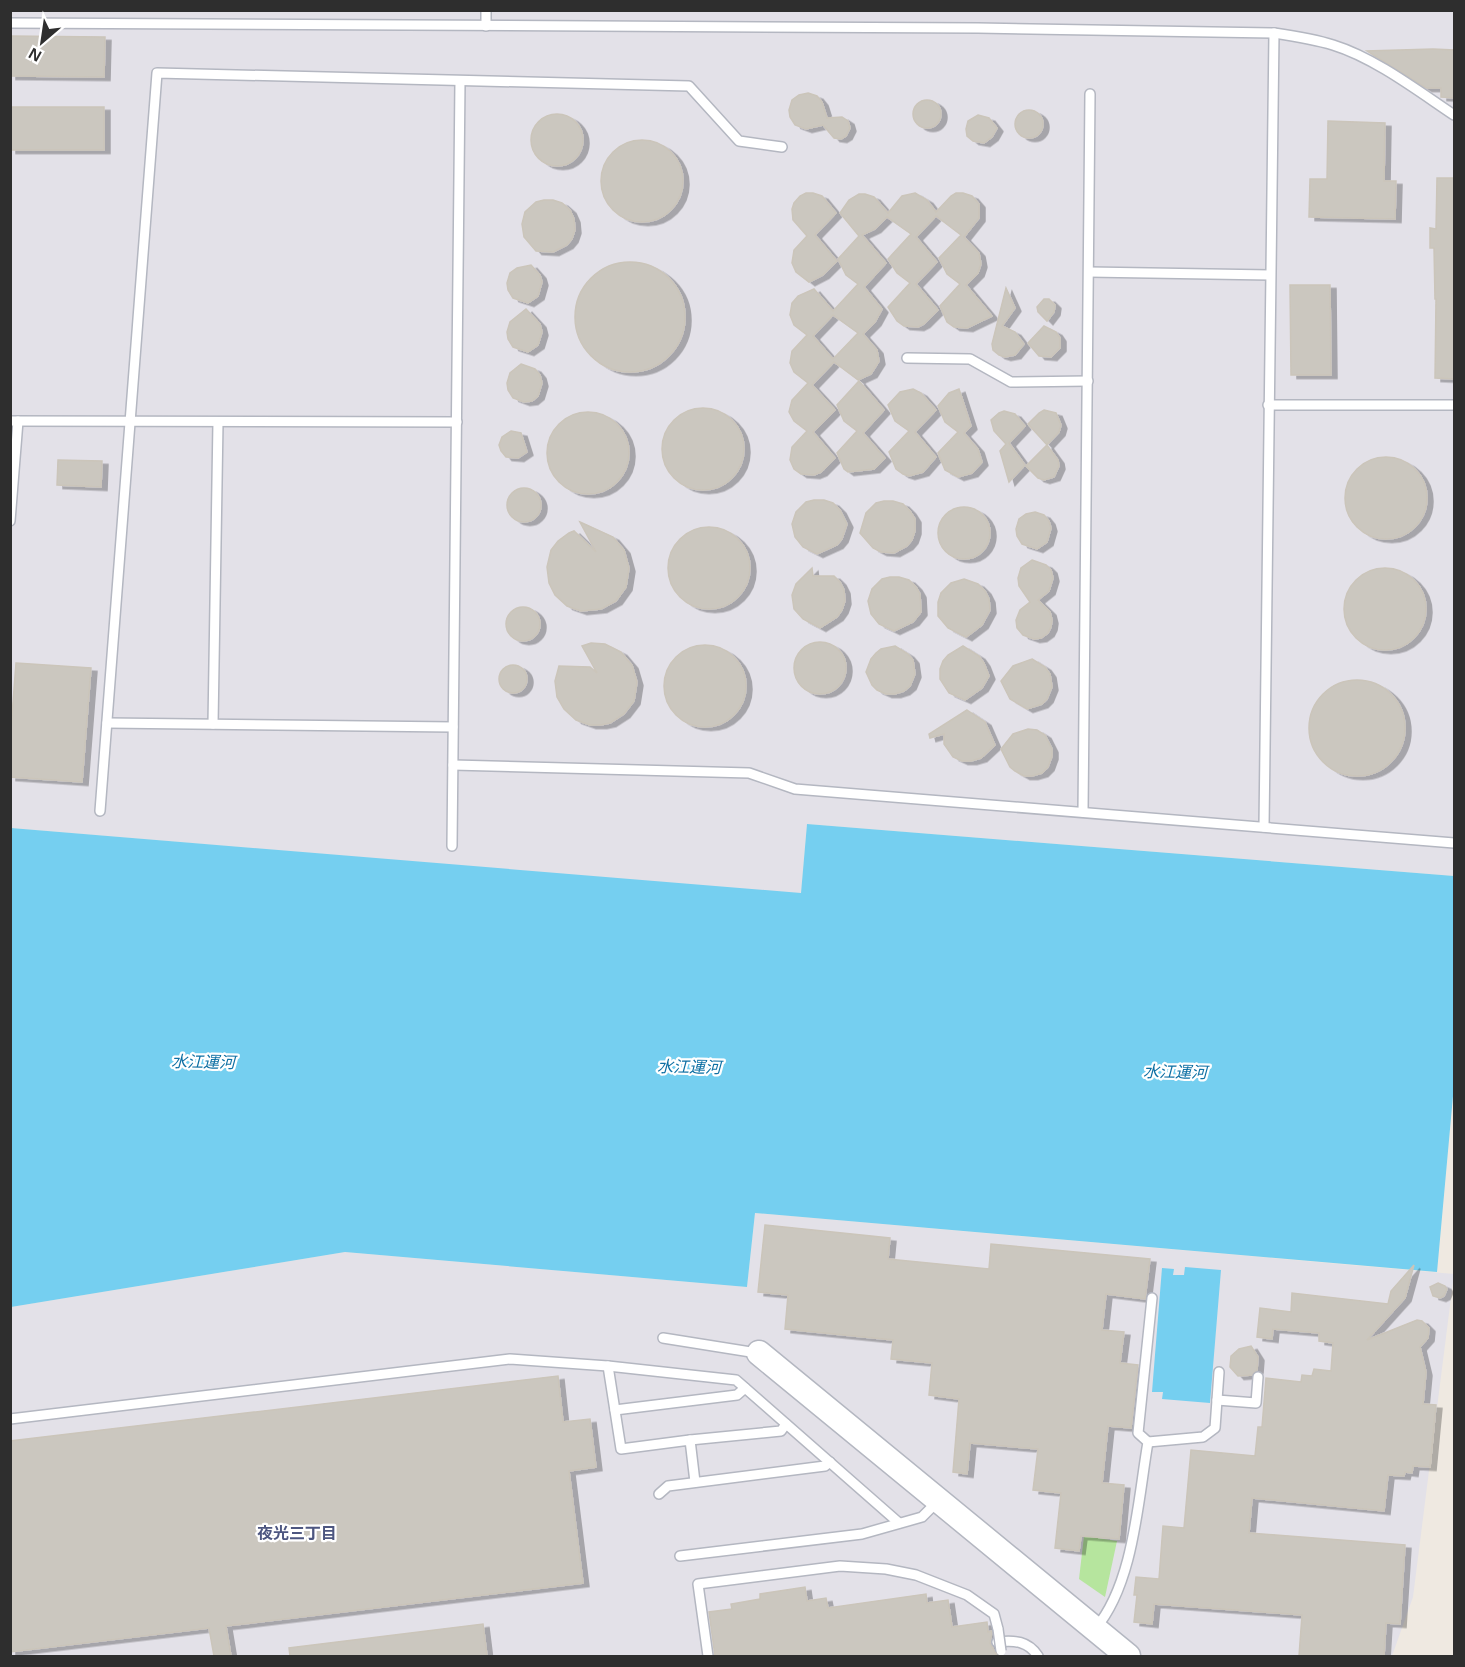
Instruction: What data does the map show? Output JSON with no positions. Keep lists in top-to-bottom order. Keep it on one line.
{"districts":["夜光三丁目"],"water":["水江運河"],"north":"bottom left"}
